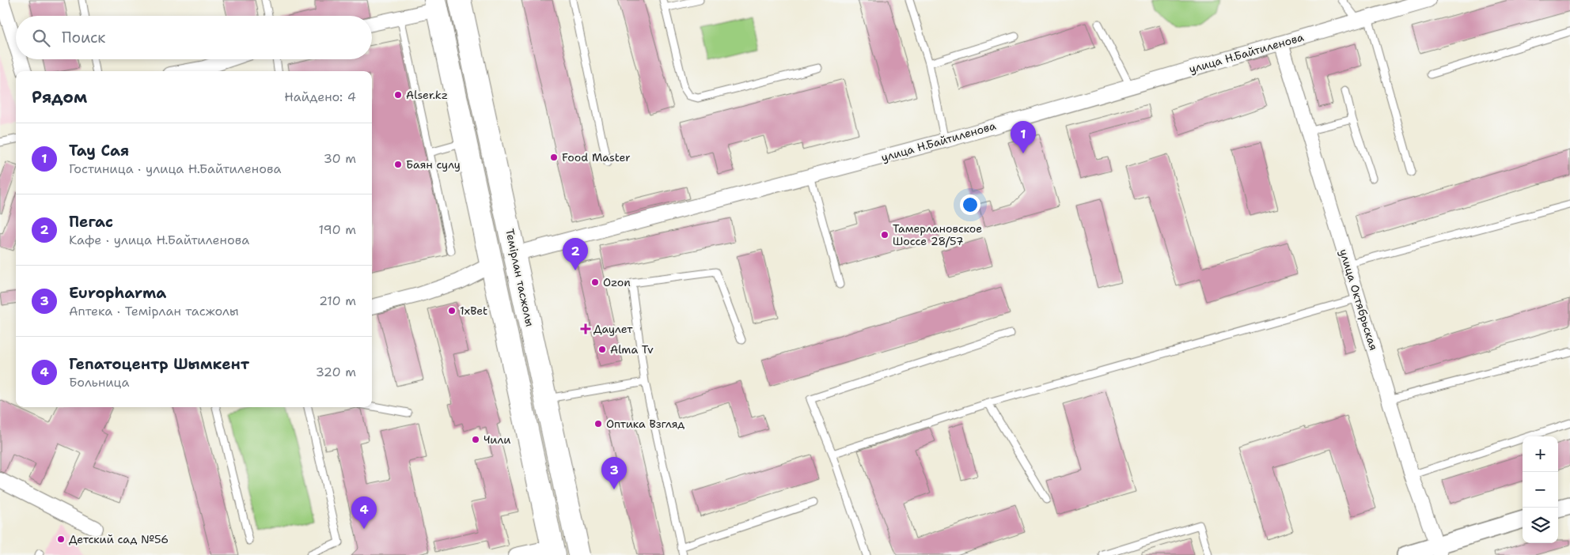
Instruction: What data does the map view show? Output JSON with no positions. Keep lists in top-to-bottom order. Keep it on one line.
{"streets":{"main road":["Темірлан тасжолы"],"street":["улица Н.Байтиленова","улица Октябрьская"]},"crossings":[["улица Н.Байтиленова","Темірлан тасжолы"],["улица Н.Байтиленова","улица Октябрьская"]],"places":{"other":["Alser.kz","Food Master","Баян сулу","Тамерлановское Шоссе 28/57","Ozon","1xBet","Alma Tv","Оптика Взгляд","Чили","Детский сад №56"],"health":["Даулет"]},"page":{"search":"Поиск","heading":["Рядом","Найдено: 4"],"pins":["1","2","3","4"],"list":[{"mark":"1","name":"Тау Сая","note":"Гостиница · улица Н.Байтиленова","value":"30 m"},{"mark":"2","name":"Пегас","note":"Кафе · улица Н.Байтиленова","value":"190 m"},{"mark":"3","name":"Europharma","note":"Аптека · Темірлан тасжолы","value":"210 m"},{"mark":"4","name":"Гепатоцентр Шымкент","note":"Больница","value":"320 m"}],"map_buttons":["+","−"]}}
